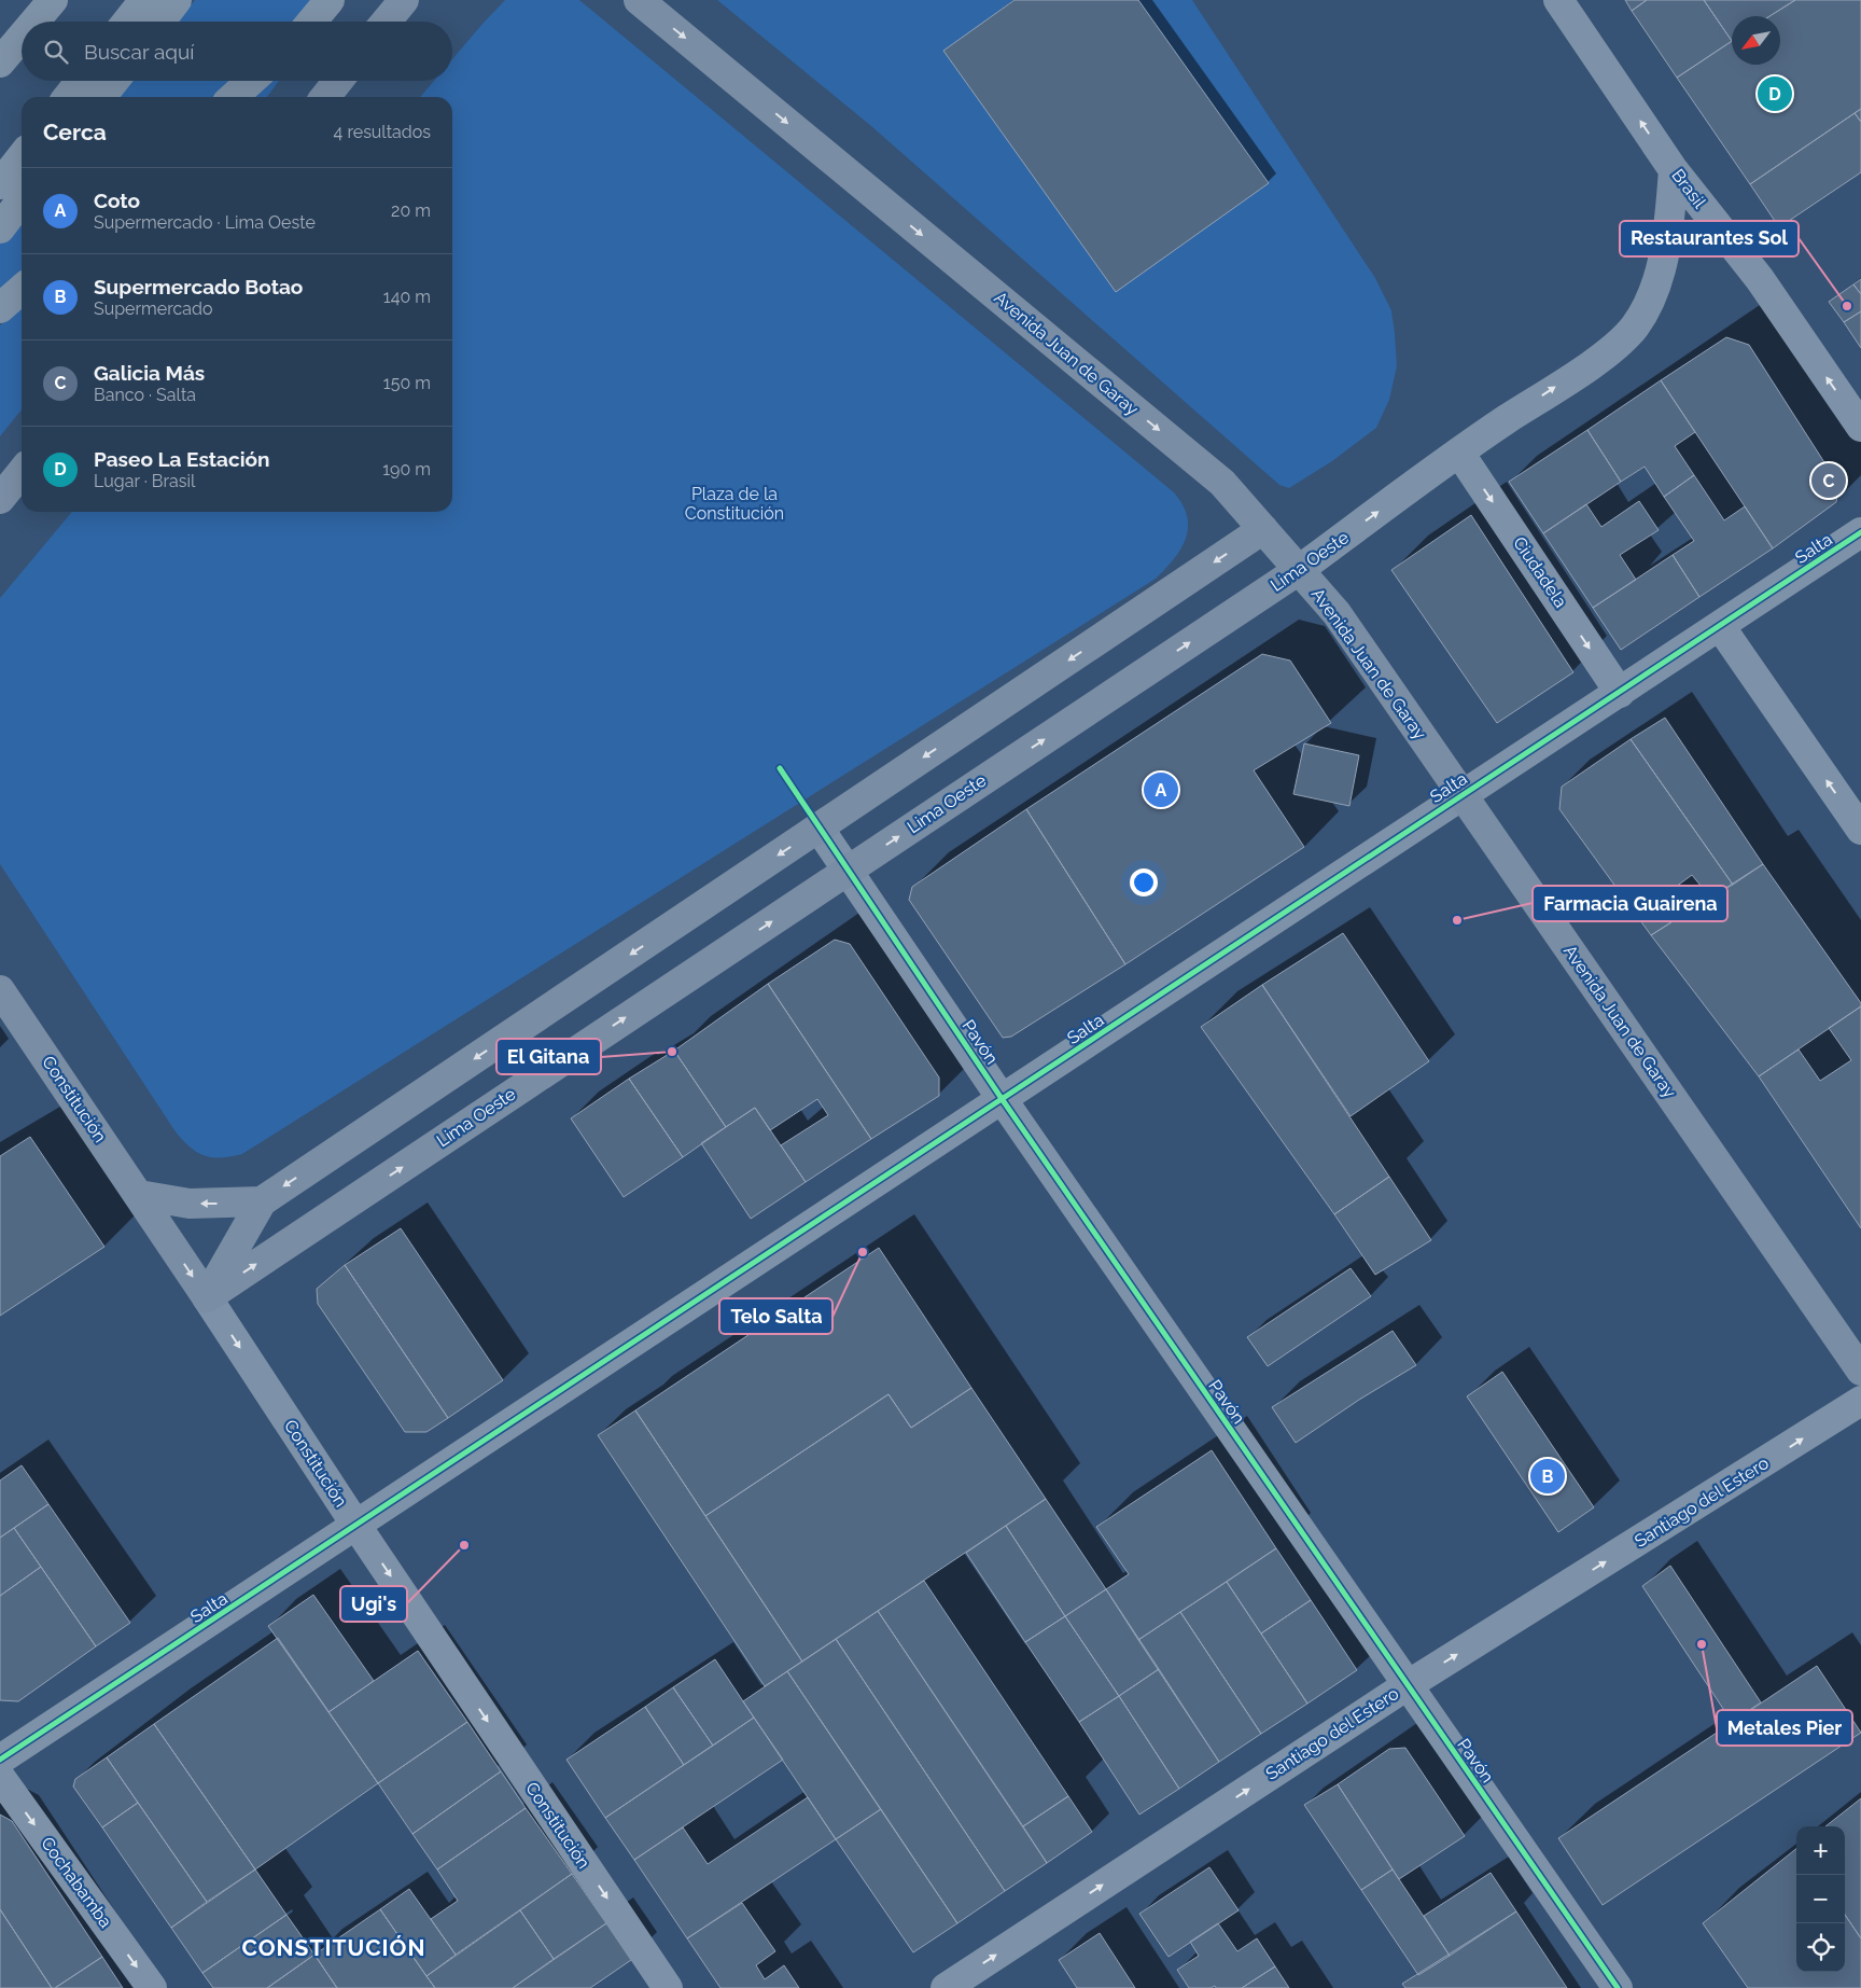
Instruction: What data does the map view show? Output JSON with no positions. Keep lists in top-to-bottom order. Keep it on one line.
{"streets":{"main road":["Avenida Juan de Garay","Lima Oeste","Constitución"],"street":["Brasil","Salta","Ciudadela","Pavón","Santiago del Estero","Cochabamba"]},"crossings":[["Brasil","Lima Oeste"],["Avenida Juan de Garay","Salta"],["Avenida Juan de Garay","Lima Oeste"],["Salta","Ciudadela"],["Salta","Pavón"],["Salta","Constitución"],["Lima Oeste","Ciudadela"],["Lima Oeste","Pavón"],["Lima Oeste","Constitución"],["Pavón","Santiago del Estero"]],"one_way":["Brasil","Avenida Juan de Garay","Lima Oeste","Ciudadela","Constitución","Santiago del Estero","Cochabamba"],"districts":["CONSTITUCIÓN"],"parks":["Plaza de la Constitución"],"places":["Restaurantes Sol","Farmacia Guairena","El Gitana","Telo Salta","Ugi's","Metales Pier"],"north":"bottom left","page":{"search":"Buscar aquí","pins":["D","C","A","B"],"heading":["Cerca","4 resultados"],"list":[{"mark":"A","name":"Coto","note":"Supermercado · Lima Oeste","value":"20 m"},{"mark":"B","name":"Supermercado Botao","note":"Supermercado","value":"140 m"},{"mark":"C","name":"Galicia Más","note":"Banco · Salta","value":"150 m"},{"mark":"D","name":"Paseo La Estación","note":"Lugar · Brasil","value":"190 m"}],"map_buttons":["+","−"]}}
